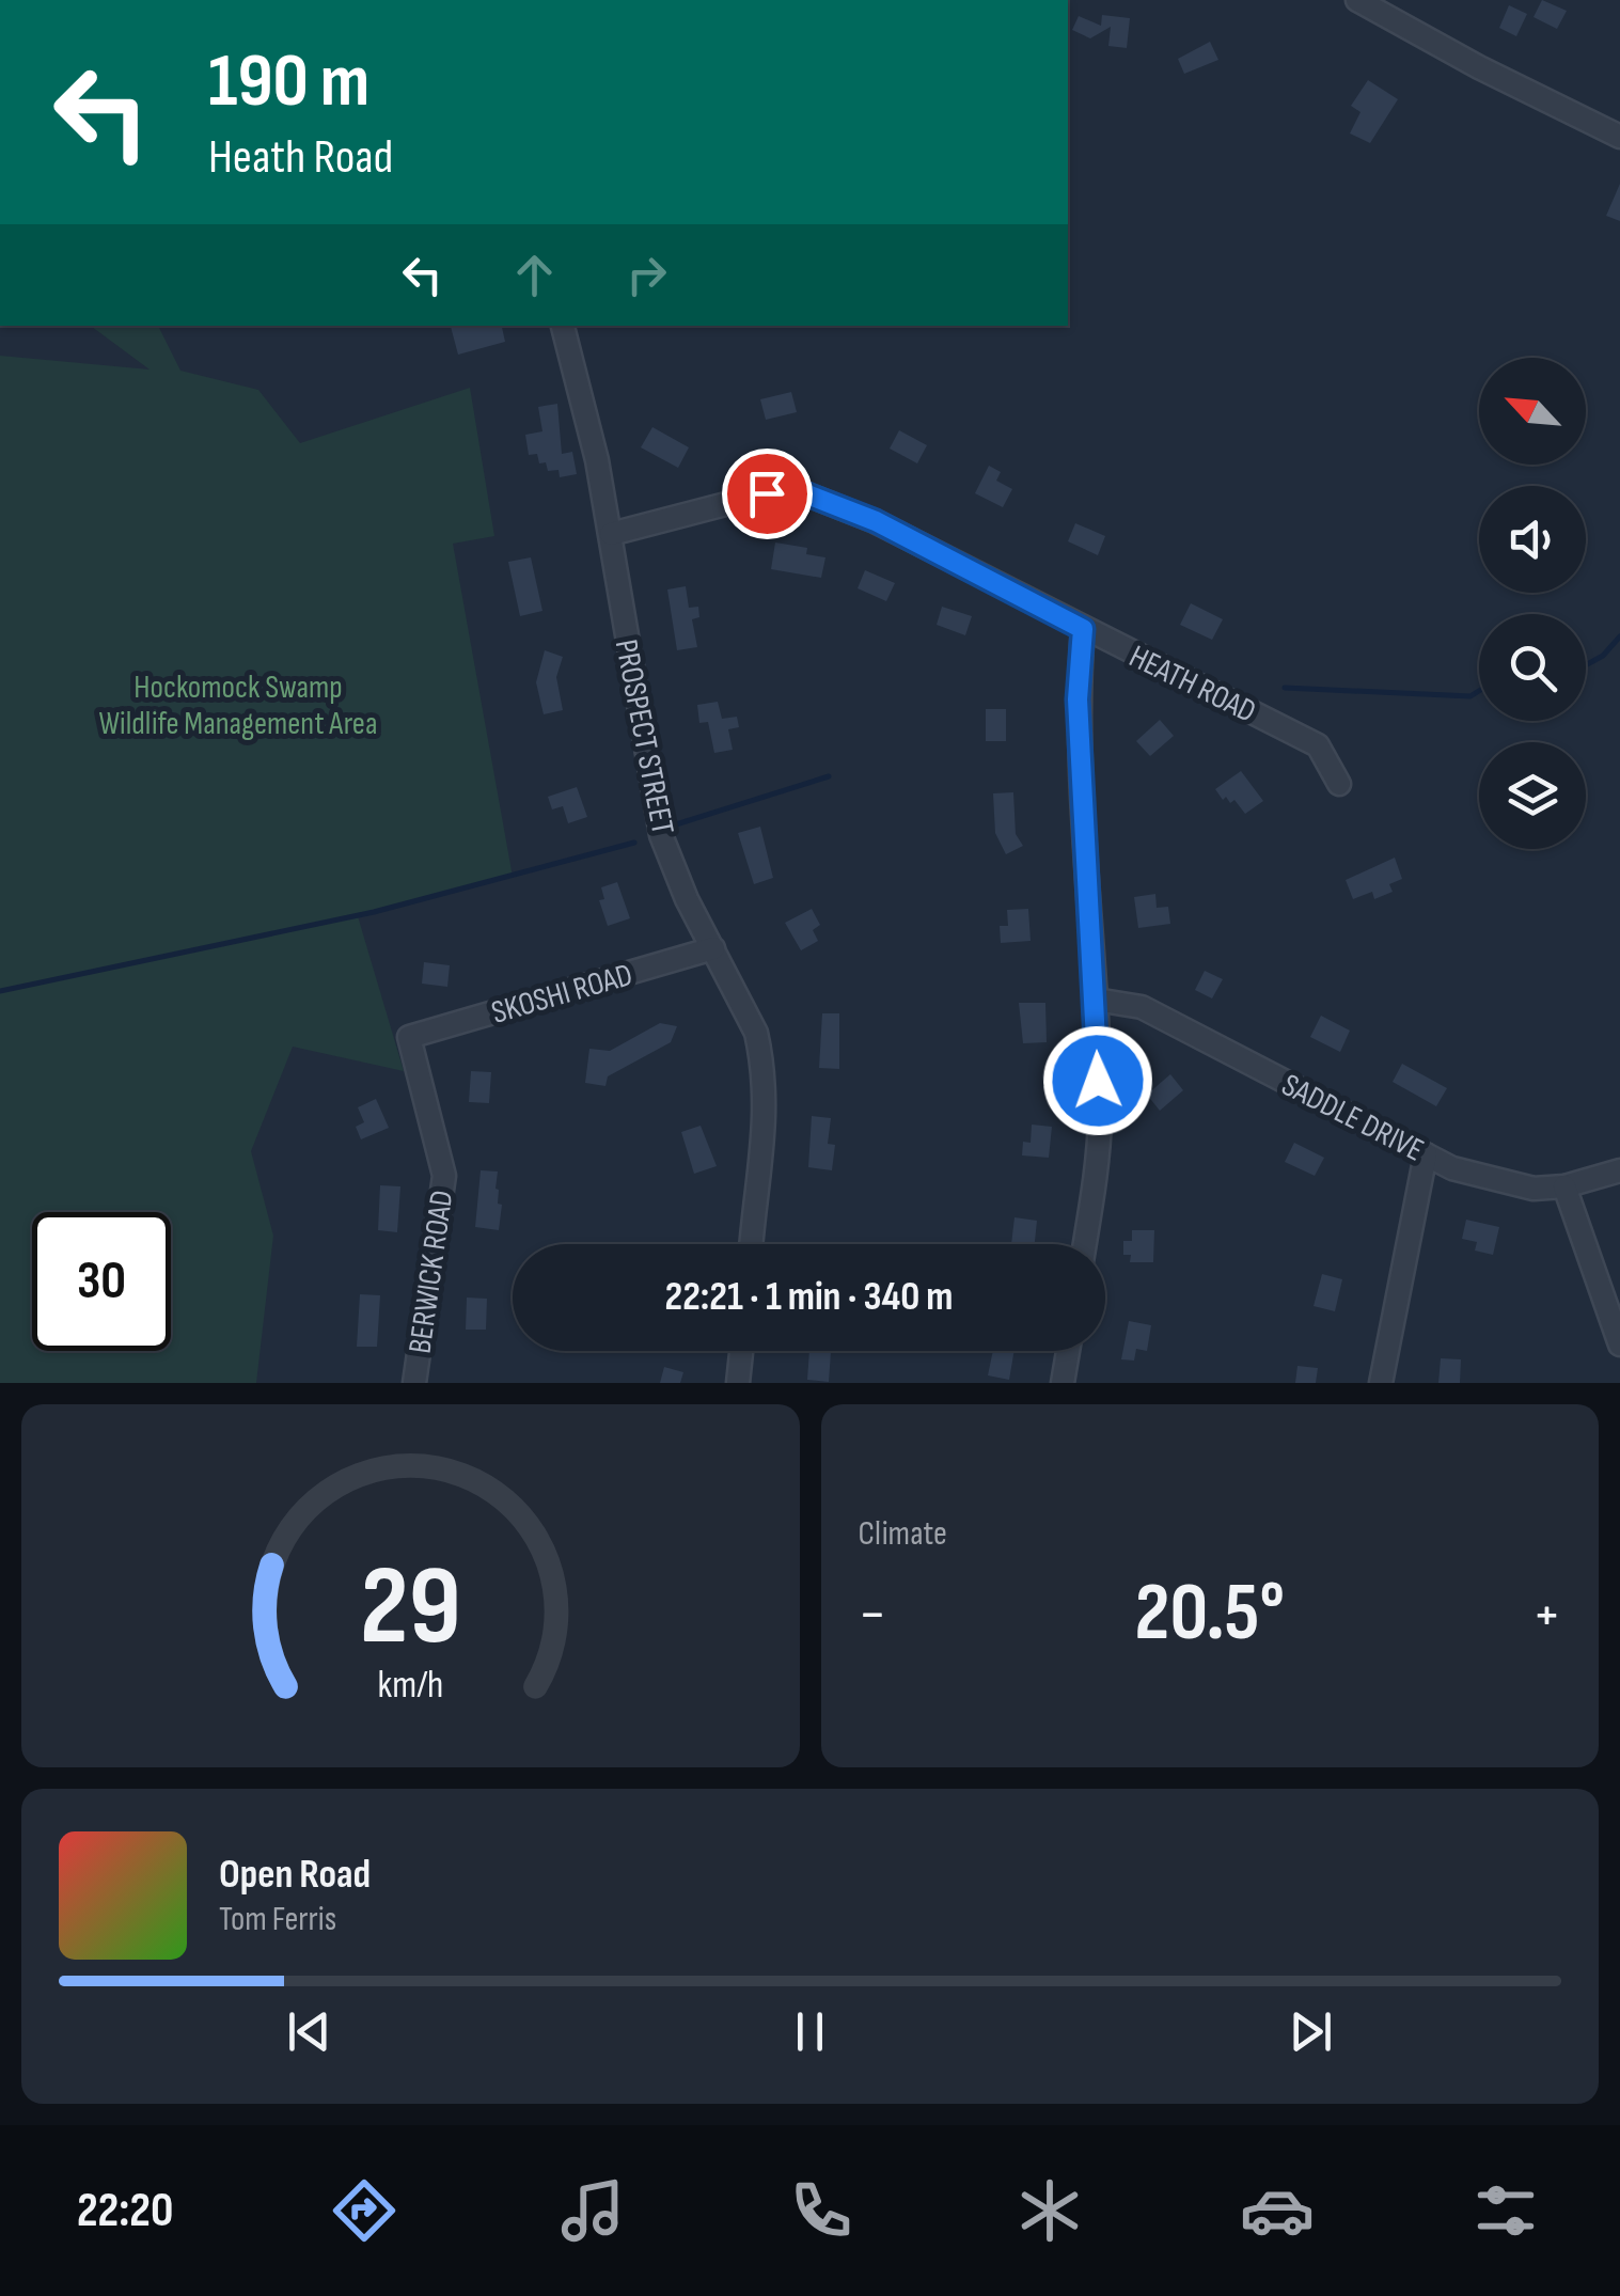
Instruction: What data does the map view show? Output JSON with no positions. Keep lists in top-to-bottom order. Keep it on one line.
{"streets":{"street":["HEATH ROAD","PROSPECT STREET","SKOSHI ROAD","SADDLE DRIVE","BERWICK ROAD"]},"crossings":[["HEATH ROAD","PROSPECT STREET"],["PROSPECT STREET","SKOSHI ROAD"],["SKOSHI ROAD","BERWICK ROAD"]],"parks":["Hockomock Swamp Wildlife Management Area"],"north":"top left","page":{"turn":["190 m","Heath Road"],"limit":"30","trip":"22:21 · 1 min · 340 m","tile":"Climate","heat":["−","20.5°","+"],"song":["Open Road","Tom Ferris"],"tabs":"22:20","gauge":["29","km/h"]}}
